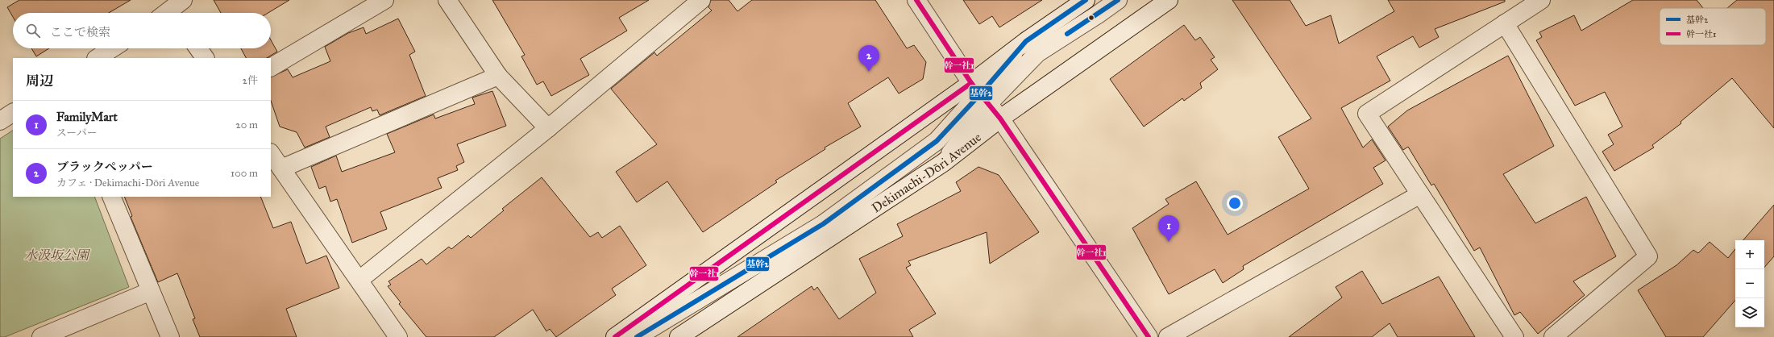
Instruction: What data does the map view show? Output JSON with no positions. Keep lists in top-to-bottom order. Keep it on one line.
{"streets":{"street":["Dekimachi-Dōri Avenue"]},"parks":["水汲坂公園"],"lines":["transit line 基幹2","transit line 幹一社1"],"legend":["基幹2","幹一社1"],"page":{"search":"ここで検索","pins":["2","1"],"heading":["周辺","2件"],"list":[{"mark":"1","name":"FamilyMart","note":"スーパー","value":"20 m"},{"mark":"2","name":"ブラックペッパー","note":"カフェ · Dekimachi-Dōri Avenue","value":"100 m"}],"map_buttons":["+","−"]}}
